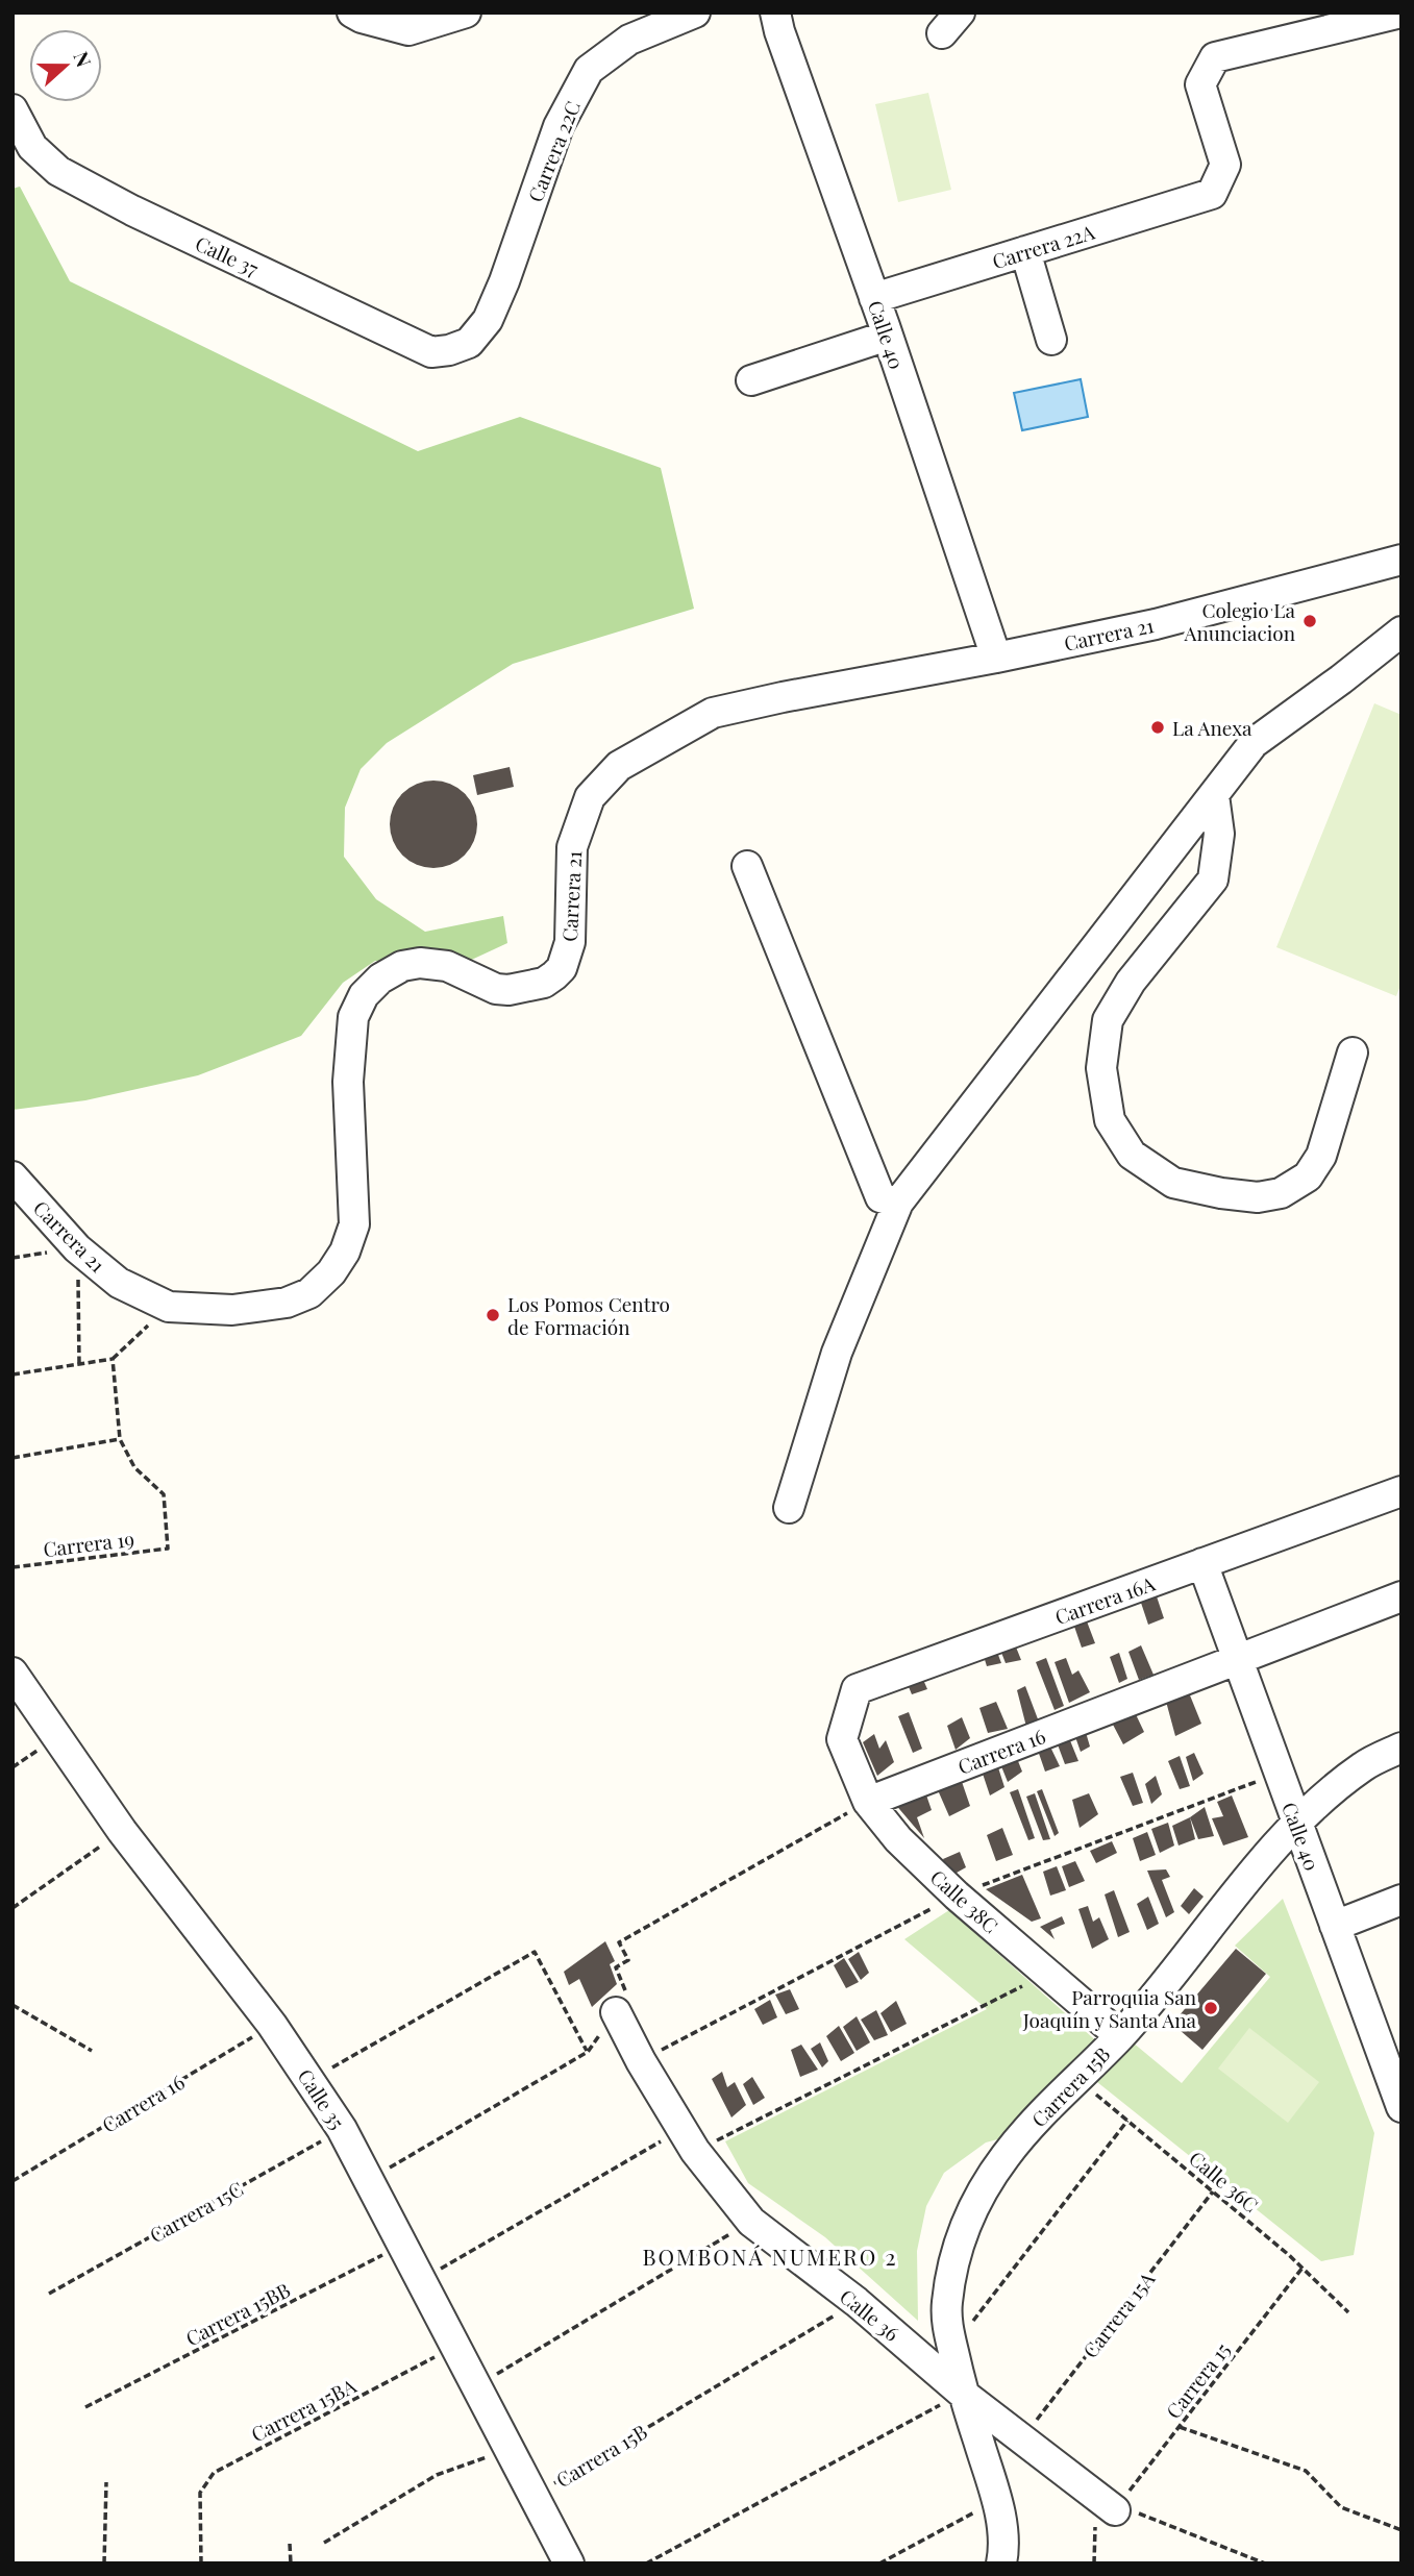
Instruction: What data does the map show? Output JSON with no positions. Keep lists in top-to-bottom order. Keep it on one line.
{"streets":{"street":["Carrera 22C","Carrera 22A","Calle 37","Calle 40","Carrera 21","Carrera 16A","Carrera 16","Calle 38C","Carrera 15B","Calle 35","Calle 36"],"path":["Carrera 19","Calle 36C","Carrera 15C","Carrera 15BB","Carrera 15A","Carrera 15","Carrera 15BA"]},"crossings":[["Carrera 22C","Calle 37"],["Carrera 22A","Calle 40"],["Calle 40","Carrera 21"],["Calle 40","Carrera 16A"],["Calle 40","Carrera 16"],["Calle 40","Carrera 15B"],["Carrera 16A","Calle 38C"],["Carrera 16","Calle 38C"],["Carrera 16","Calle 35"],["Calle 38C","Carrera 15B"],["Carrera 15B","Calle 35"],["Carrera 15B","Calle 36C"],["Carrera 15B","Calle 36"],["Calle 35","Carrera 15C"],["Calle 35","Carrera 15BB"],["Calle 35","Carrera 15BA"],["Calle 36C","Carrera 15A"],["Calle 36C","Carrera 15"],["Calle 36","Carrera 15A"],["Calle 36","Carrera 15"]],"districts":["BOMBONÁ NUMERO 2"],"places":["Colegio La Anunciacion","La Anexa","Los Pomos Centro de Formación","Parroquia San Joaquín y Santa Ana"],"north":"right"}
